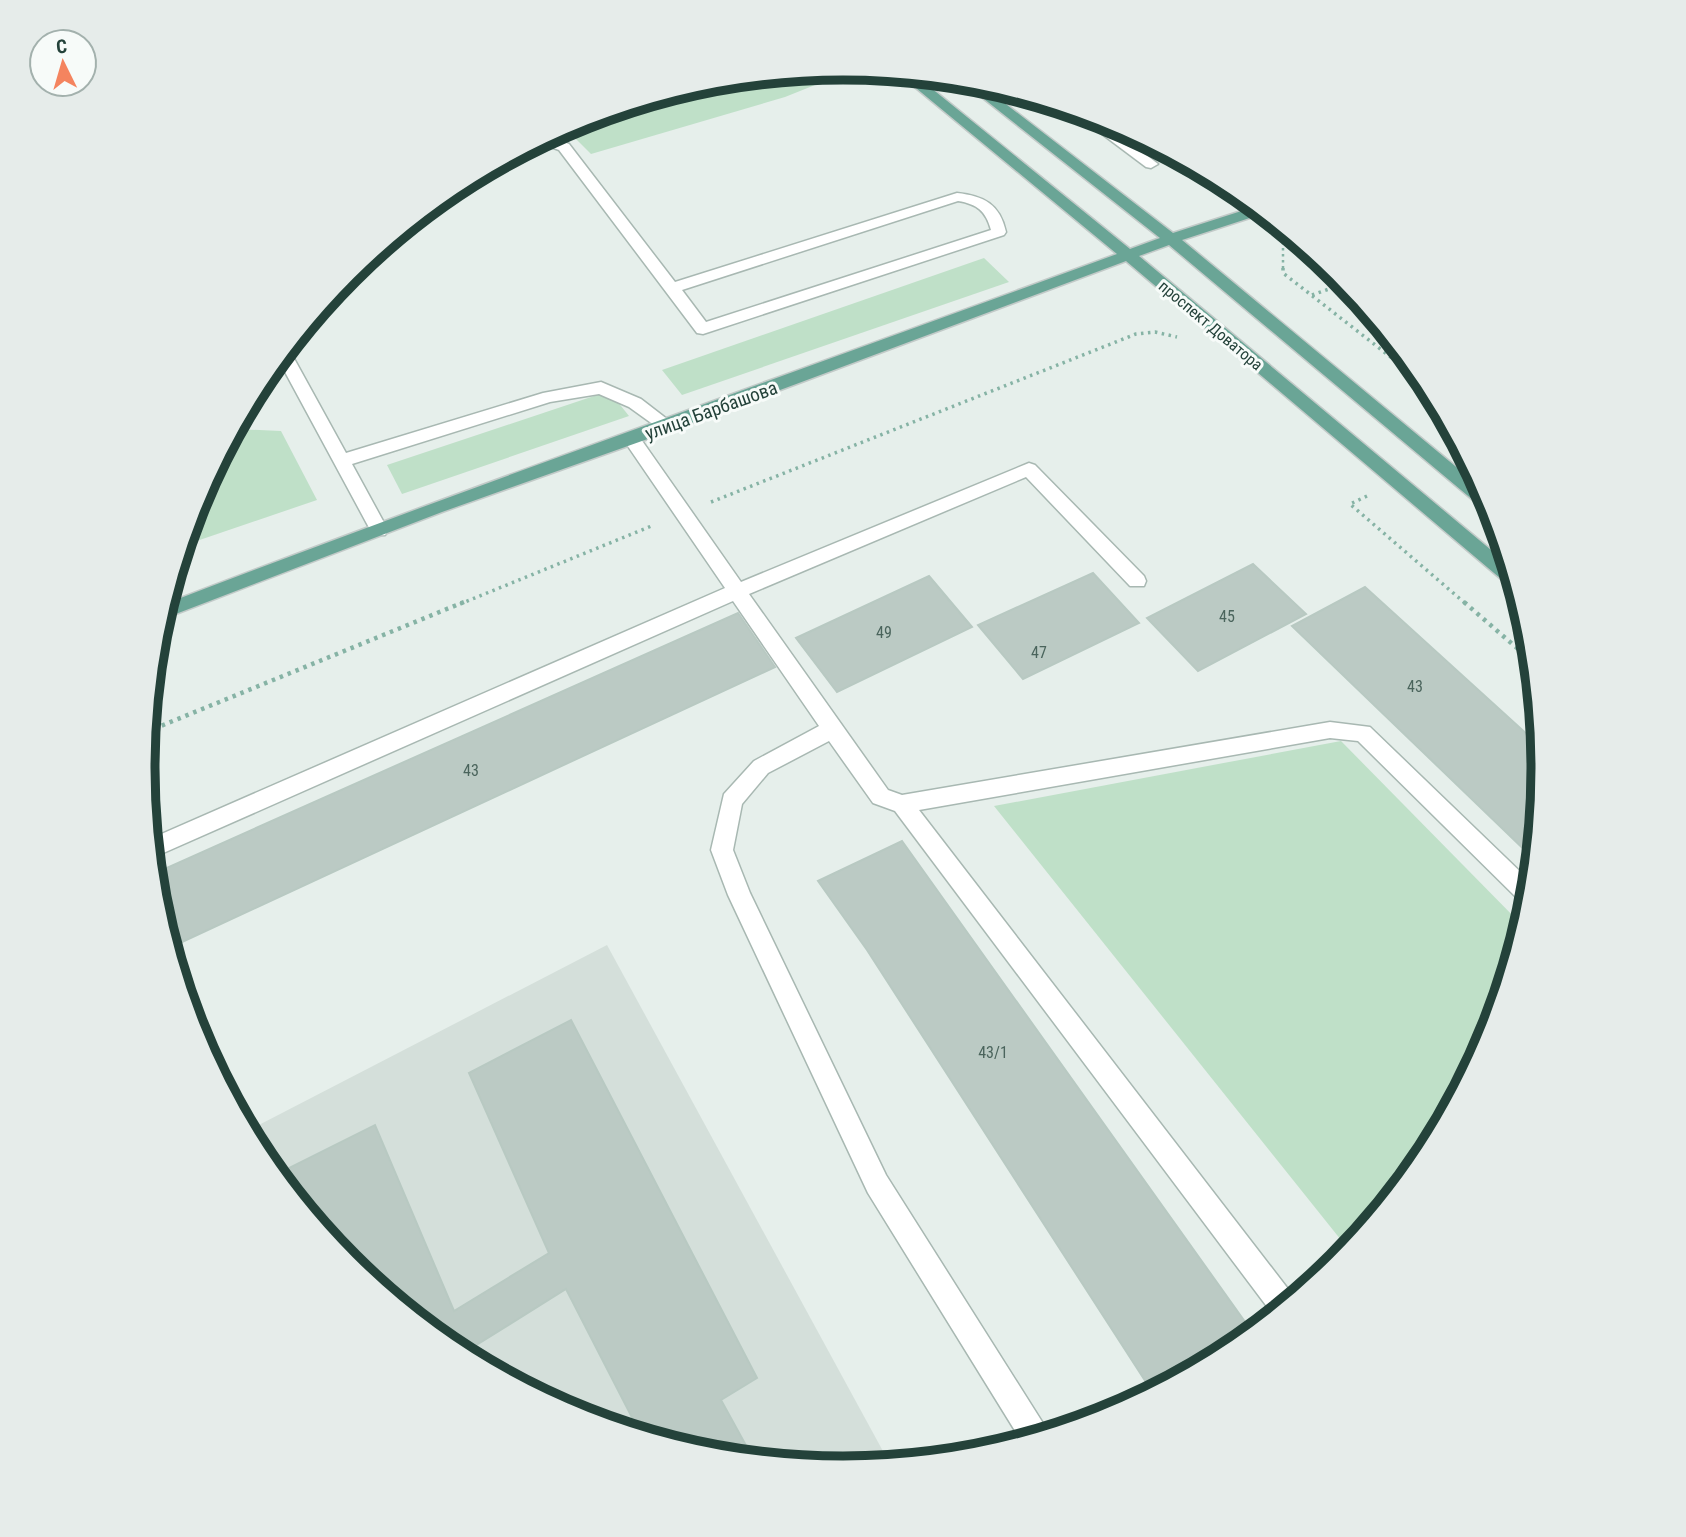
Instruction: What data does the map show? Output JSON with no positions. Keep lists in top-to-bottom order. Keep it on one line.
{"streets":{"main road":["проспект Доватора","улица Барбашова"]},"crossings":[["проспект Доватора","улица Барбашова"]],"house_numbers":["45","49","47","43","43","43/1"],"north":"top"}
